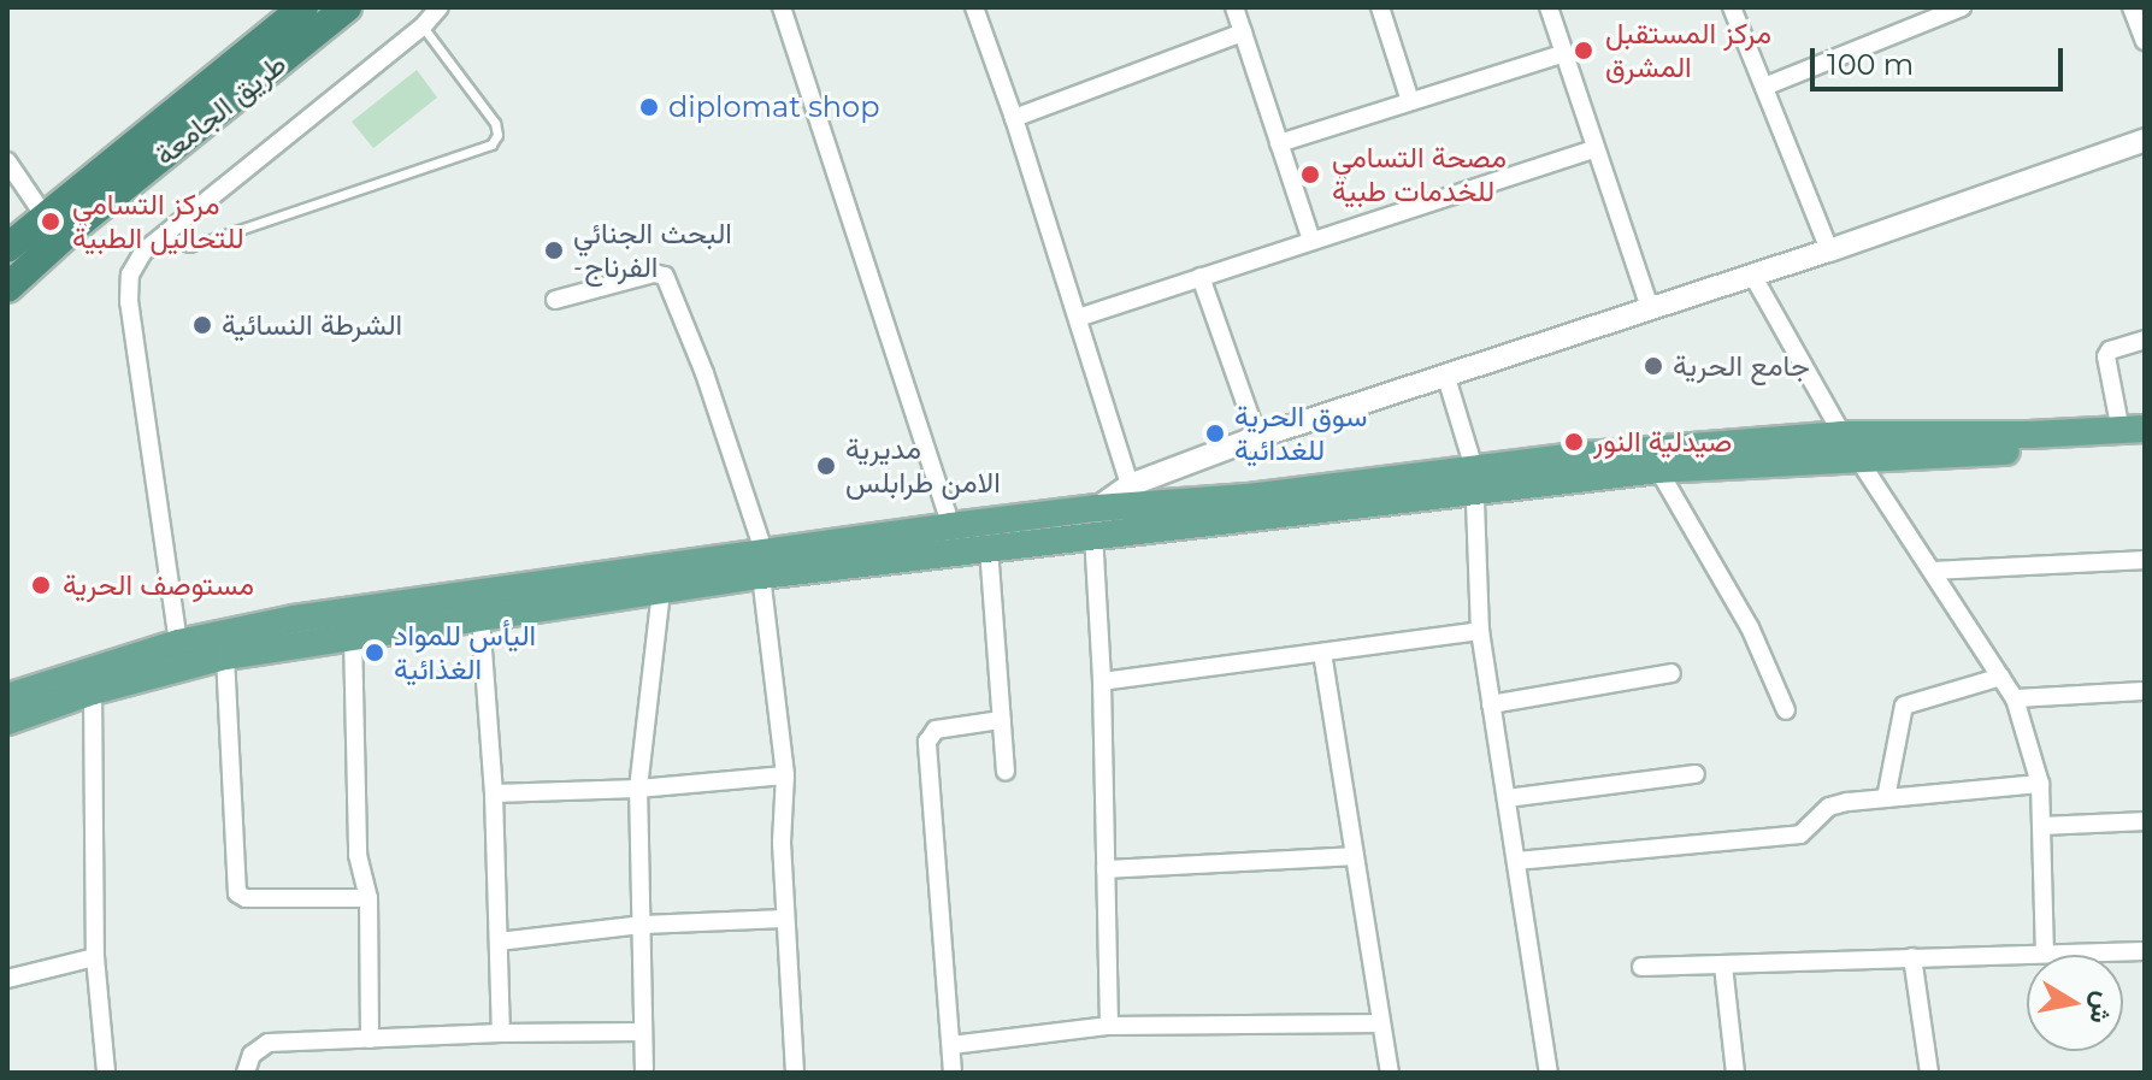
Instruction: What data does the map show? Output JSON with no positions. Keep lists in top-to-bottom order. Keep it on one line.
{"streets":{"highway":["طريق الجامعة"]},"places":["مركز المستقبل المشرق","diplomat shop","مصحة التسامي للخدمات طبية","مركز التسامي للتحاليل الطبية","البحث الجنائي -الفرناج","الشرطة النسائية","جامع الحرية","سوق الحرية للغدائية","صيدلية النور","مديرية الامن طرابلس","مستوصف الحرية","اليأس للمواد الغذائية"],"scale_bar":"100 m","north":"right"}
